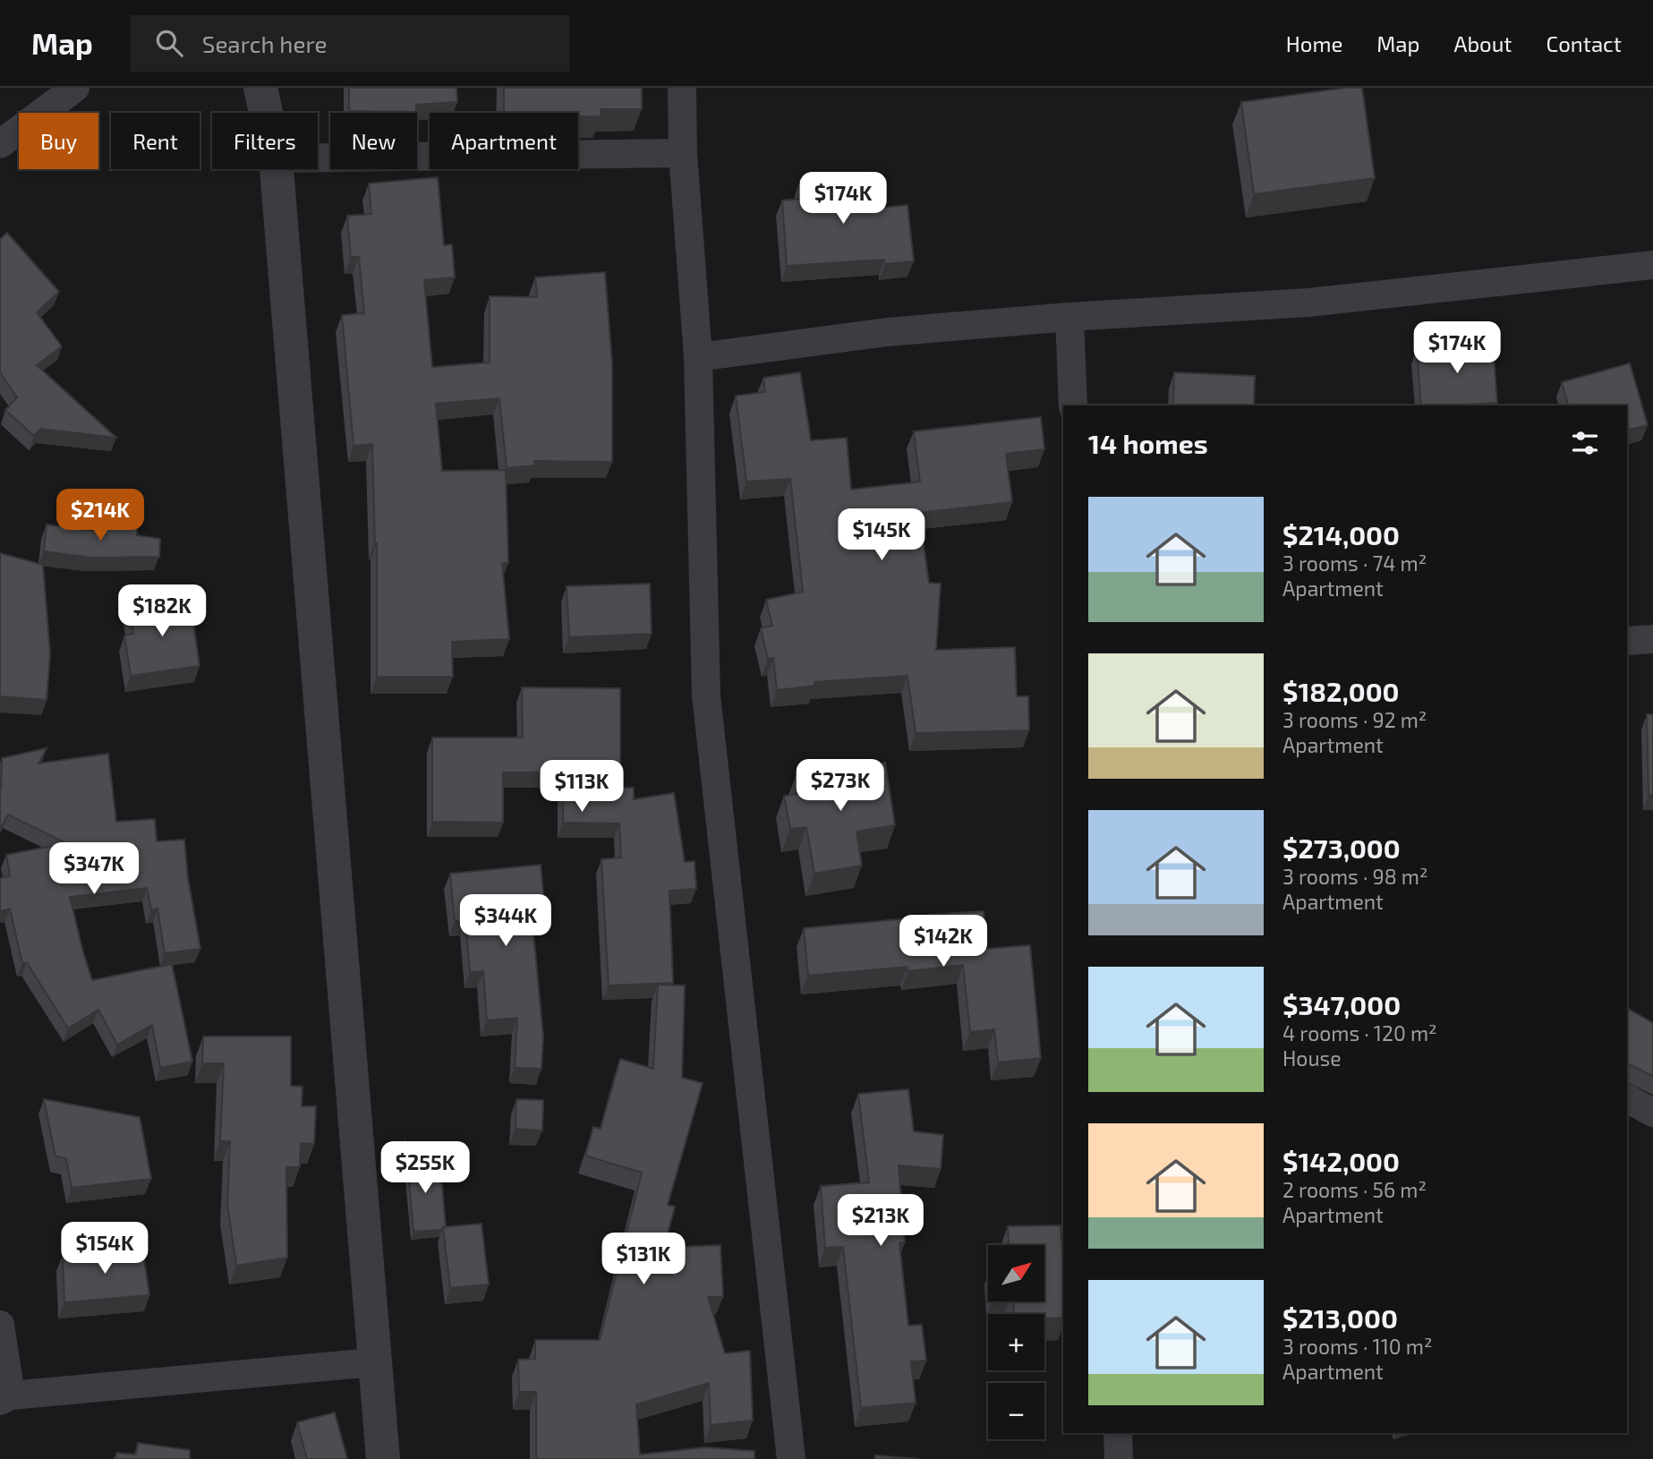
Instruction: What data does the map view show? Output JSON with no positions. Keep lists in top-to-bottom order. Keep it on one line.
{"north":"top right","page":{"header":"Map","search":"Search here","nav":["Home","Map","About","Contact"],"chip":["Buy","Rent","Filters","New","Apartment"],"price":["$174K","$174K","$214K","$145K","$182K","$273K","$113K","$347K","$344K","$142K","$255K","$213K","$154K","$131K"],"heading":"14 homes","list":[{"name":"$214,000","note":"3 rooms · 74 m² · Apartment"},{"name":"$182,000","note":"3 rooms · 92 m² · Apartment"},{"name":"$273,000","note":"3 rooms · 98 m² · Apartment"},{"name":"$347,000","note":"4 rooms · 120 m² · House"},{"name":"$142,000","note":"2 rooms · 56 m² · Apartment"},{"name":"$213,000","note":"3 rooms · 110 m² · Apartment"}],"map_buttons":["+","−"]}}
